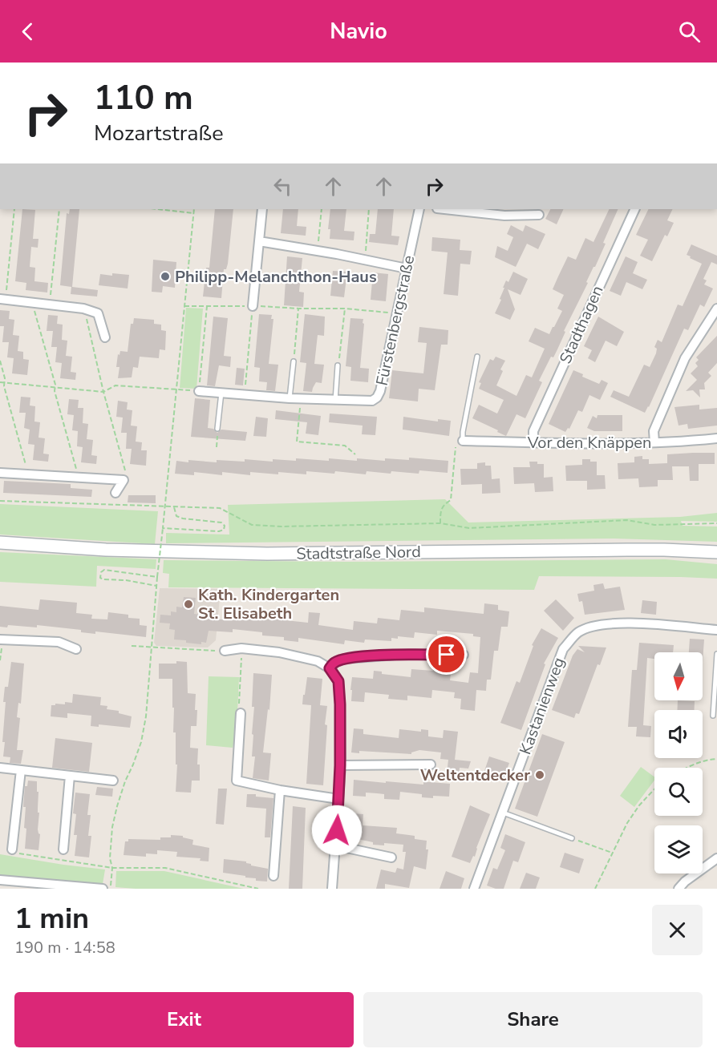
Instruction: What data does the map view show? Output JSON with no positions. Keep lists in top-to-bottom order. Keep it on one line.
{"streets":{"main road":["Stadtstraße Nord"],"street":["Fürstenbergstraße","Stadthagen","Vor den Knäppen","Kastanienweg"]},"crossings":[["Stadthagen","Vor den Knäppen"]],"places":["Philipp-Melanchthon-Haus","Kath. Kindergarten St. Elisabeth","Weltentdecker"],"north":"bottom","page":{"header":"Navio","turn":["110 m","Mozartstraße"],"heading":["1 min","190 m · 14:58"],"buttons":["Exit","Share"]}}
